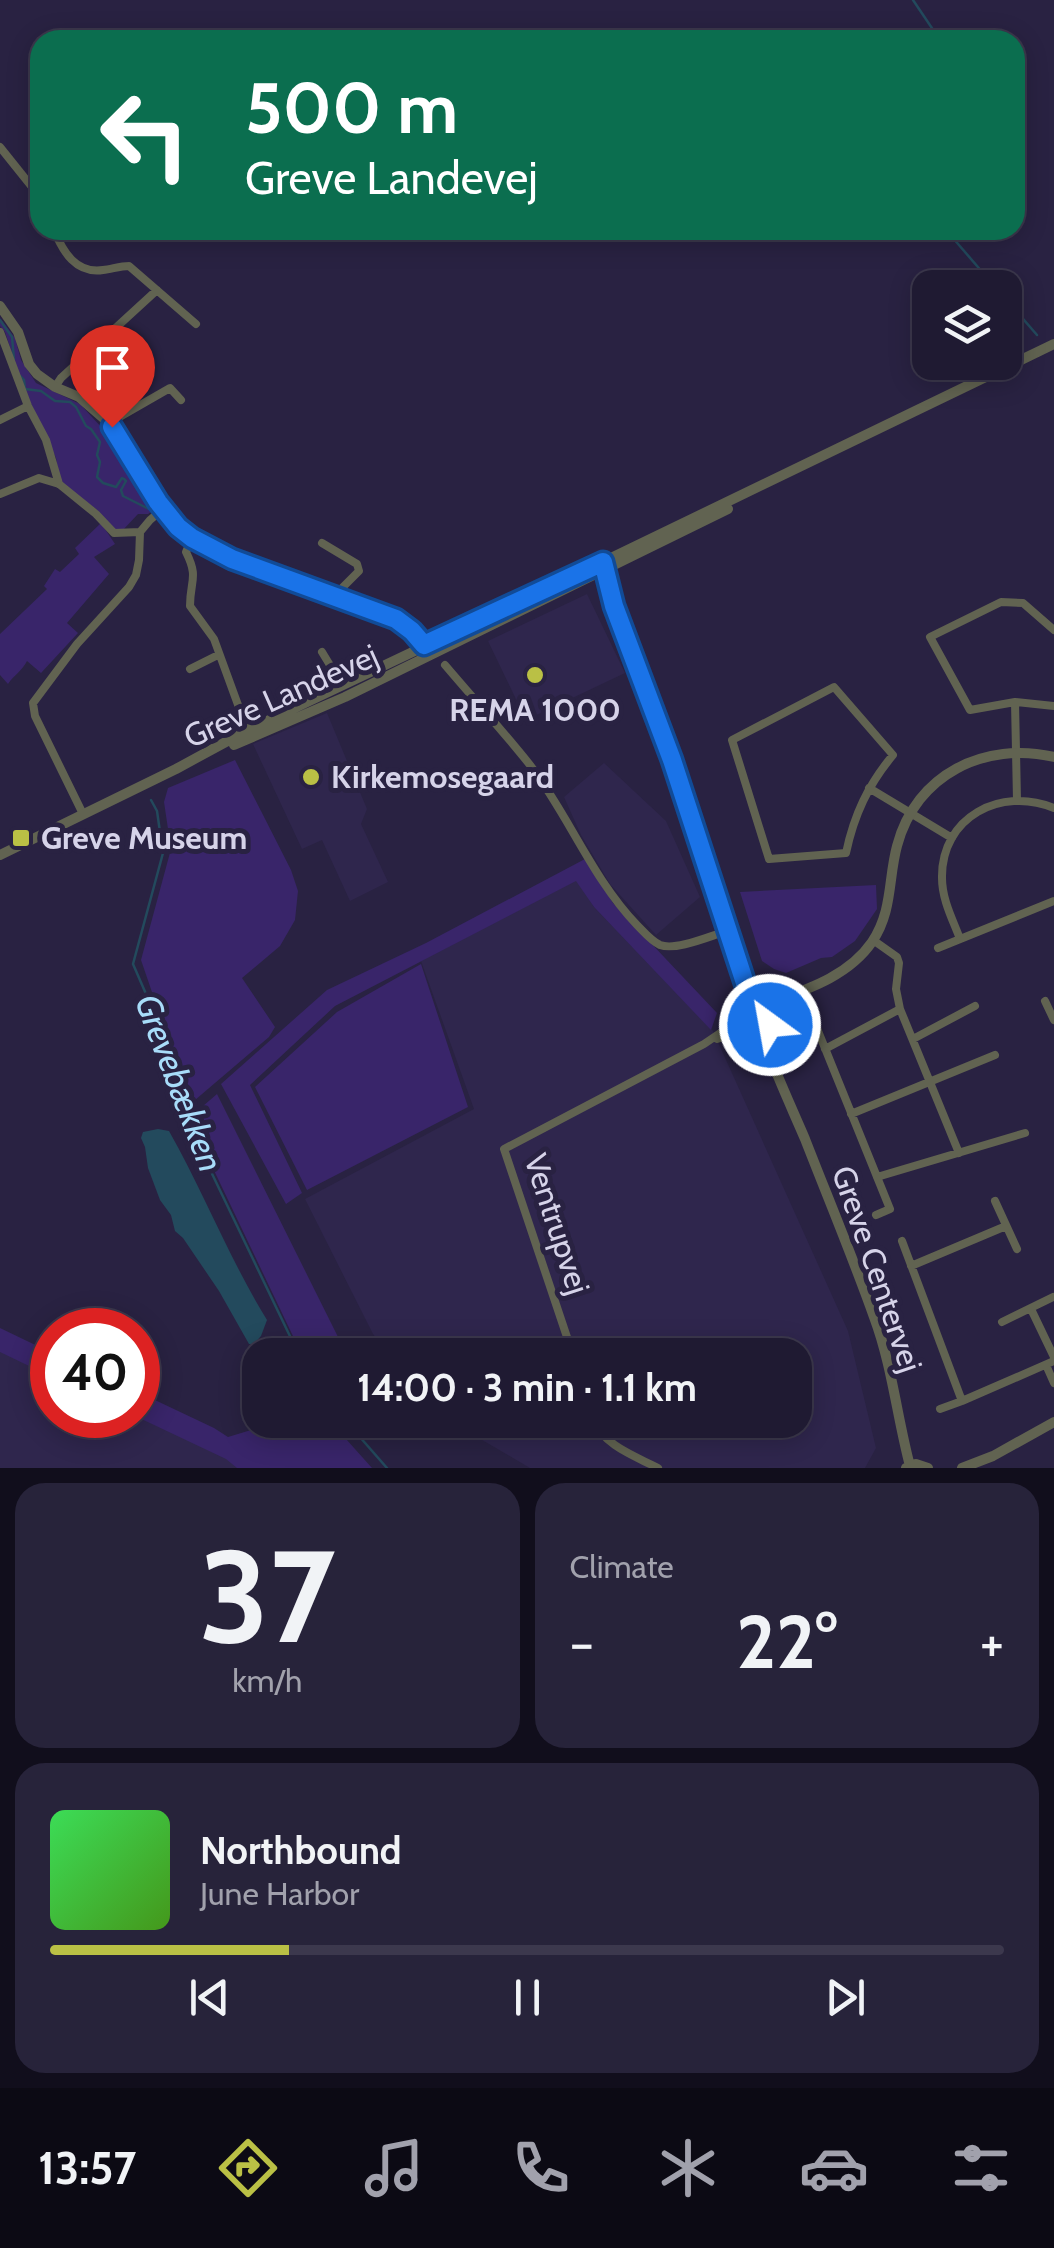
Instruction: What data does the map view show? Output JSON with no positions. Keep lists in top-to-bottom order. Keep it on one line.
{"streets":{"street":["Greve Landevej","Ventrupvej","Greve Centervej"]},"crossings":[["Ventrupvej","Greve Centervej"]],"water":["Grevebækken"],"places":{"other":["REMA 1000","Kirkemosegaard"],"transit":["Greve Museum"]},"page":{"turn":["500 m","Greve Landevej"],"limit":"40","trip":"14:00 · 3 min · 1.1 km","tile":[["37","km/h"],"Climate"],"heat":["−","22°","+"],"song":["Northbound","June Harbor"],"tabs":"13:57"}}
